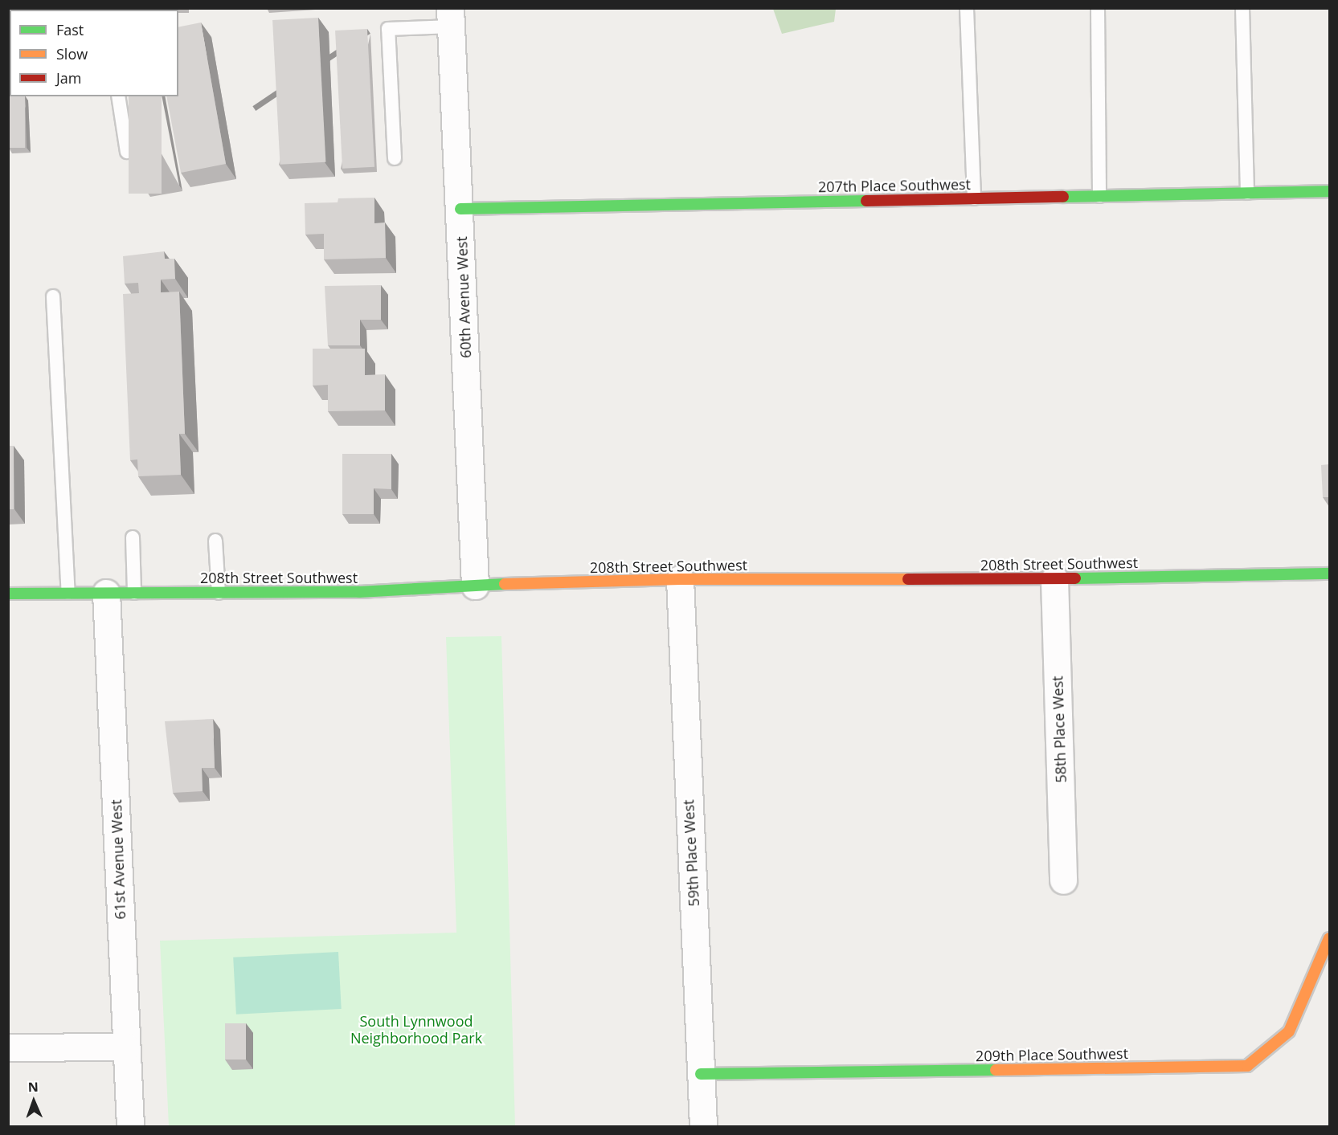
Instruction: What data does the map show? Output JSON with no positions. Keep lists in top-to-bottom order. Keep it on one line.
{"streets":{"street":["207th Place Southwest","60th Avenue West","208th Street Southwest","58th Place West","59th Place West","61st Avenue West","209th Place Southwest"]},"crossings":[["207th Place Southwest","60th Avenue West"],["60th Avenue West","208th Street Southwest"],["208th Street Southwest","58th Place West"],["208th Street Southwest","59th Place West"],["208th Street Southwest","61st Avenue West"],["59th Place West","209th Place Southwest"]],"parks":["South Lynnwood Neighborhood Park"],"legend":["Fast","Slow","Jam"],"north":"top"}
